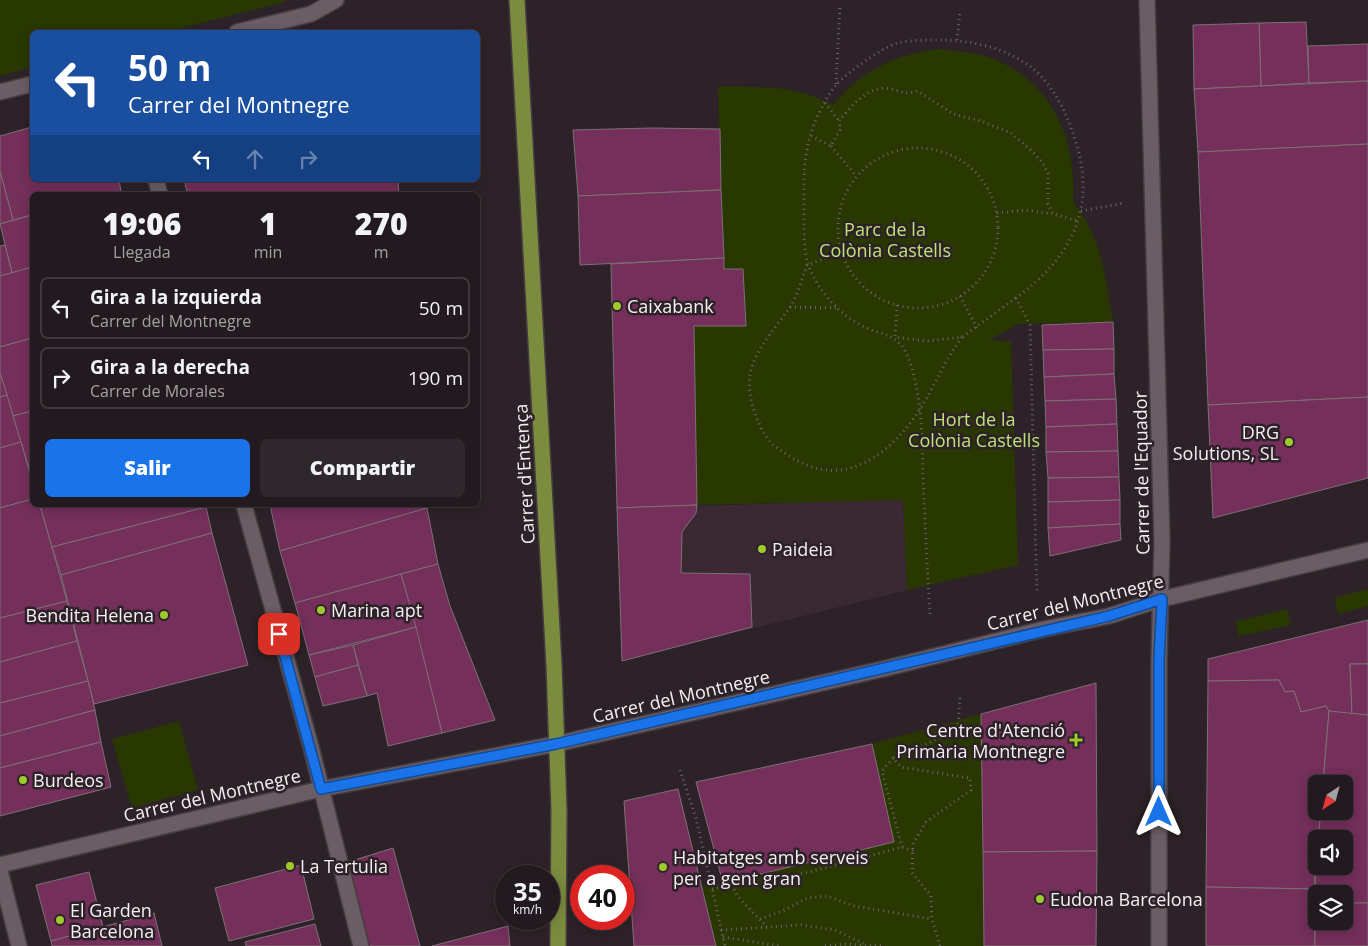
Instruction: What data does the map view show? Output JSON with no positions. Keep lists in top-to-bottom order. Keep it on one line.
{"streets":{"main road":["Carrer d'Entença"],"street":["Carrer de l'Equador","Carrer del Montnegre"]},"crossings":[["Carrer de l'Equador","Carrer del Montnegre"],["Carrer d'Entença","Carrer del Montnegre"]],"parks":["Parc de la Colònia Castells","Hort de la Colònia Castells"],"places":{"other":["Caixabank","DRG Solutions, SL","Paideia","Marina apt","Bendita Helena","Burdeos","La Tertulia","Habitatges amb serveis per a gent gran","Eudona Barcelona","El Garden Barcelona"],"health":["Centre d'Atenció Primària Montnegre"]},"north":"bottom left","page":{"turn":["50 m","Carrer del Montnegre"],"eta":["19:06","Llegada","1","min","270","m"],"list":[{"name":"Gira a la izquierda","note":"Carrer del Montnegre","value":"50 m"},{"name":"Gira a la derecha","note":"Carrer de Morales","value":"190 m"}],"buttons":["Salir","Compartir"],"speed":"35 km/h","limit":"40"}}
